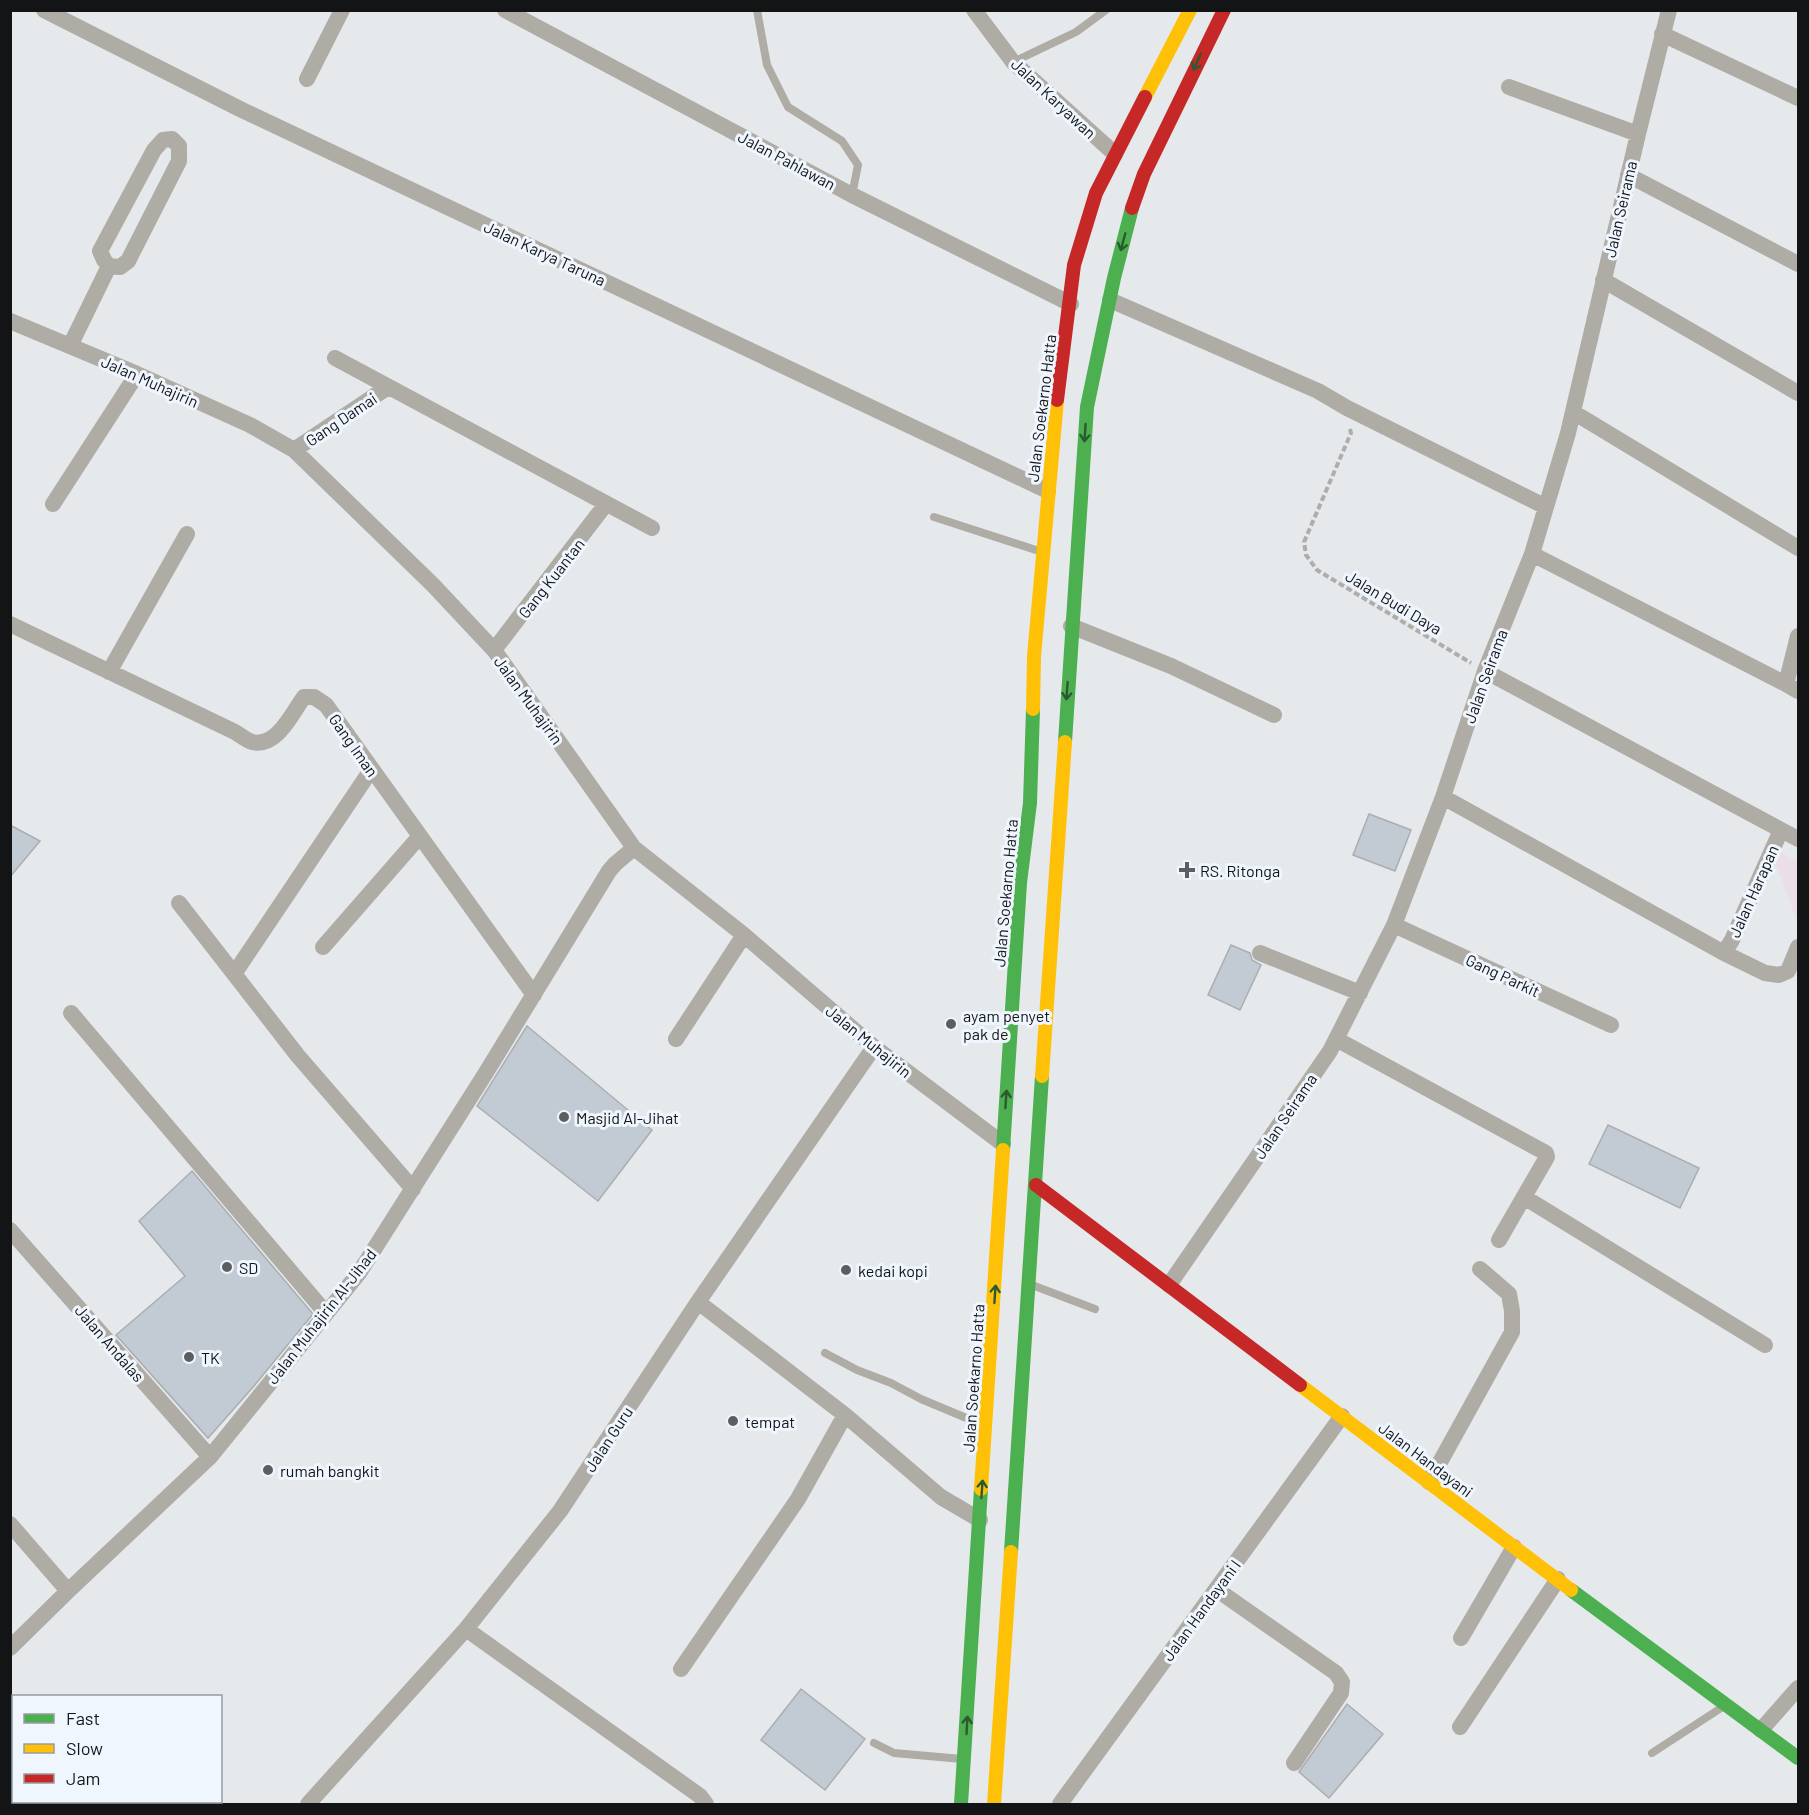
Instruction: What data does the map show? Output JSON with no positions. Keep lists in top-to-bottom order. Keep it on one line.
{"streets":{"main road":["Jalan Soekarno Hatta","Jalan Handayani"],"street":["Jalan Karyawan","Jalan Pahlawan","Jalan Seirama","Jalan Karya Taruna","Jalan Muhajirin","Gang Damai","Gang Kuantan","Gang Iman","Jalan Harapan","Gang Parkit","Jalan Muhajirin Al-Jihad","Jalan Andalas","Jalan Guru","Jalan Handayani I"],"path":["Jalan Budi Daya"]},"crossings":[["Jalan Karyawan","Jalan Soekarno Hatta"],["Jalan Pahlawan","Jalan Soekarno Hatta"],["Jalan Seirama","Jalan Budi Daya"],["Jalan Seirama","Gang Parkit"],["Jalan Seirama","Jalan Handayani"],["Jalan Karya Taruna","Jalan Soekarno Hatta"],["Jalan Muhajirin","Jalan Soekarno Hatta"],["Jalan Muhajirin","Gang Damai"],["Jalan Muhajirin","Gang Kuantan"],["Jalan Muhajirin","Jalan Muhajirin Al-Jihad"],["Jalan Muhajirin","Jalan Guru"],["Jalan Soekarno Hatta","Jalan Handayani"],["Gang Iman","Jalan Muhajirin Al-Jihad"],["Jalan Muhajirin Al-Jihad","Jalan Andalas"],["Jalan Handayani","Jalan Handayani I"]],"places":{"health":["RS. Ritonga"],"other":["ayam penyet pak de","Masjid Al-Jihat","SD","kedai kopi","TK","tempat","rumah bangkit"]},"legend":["Fast","Slow","Jam"]}
